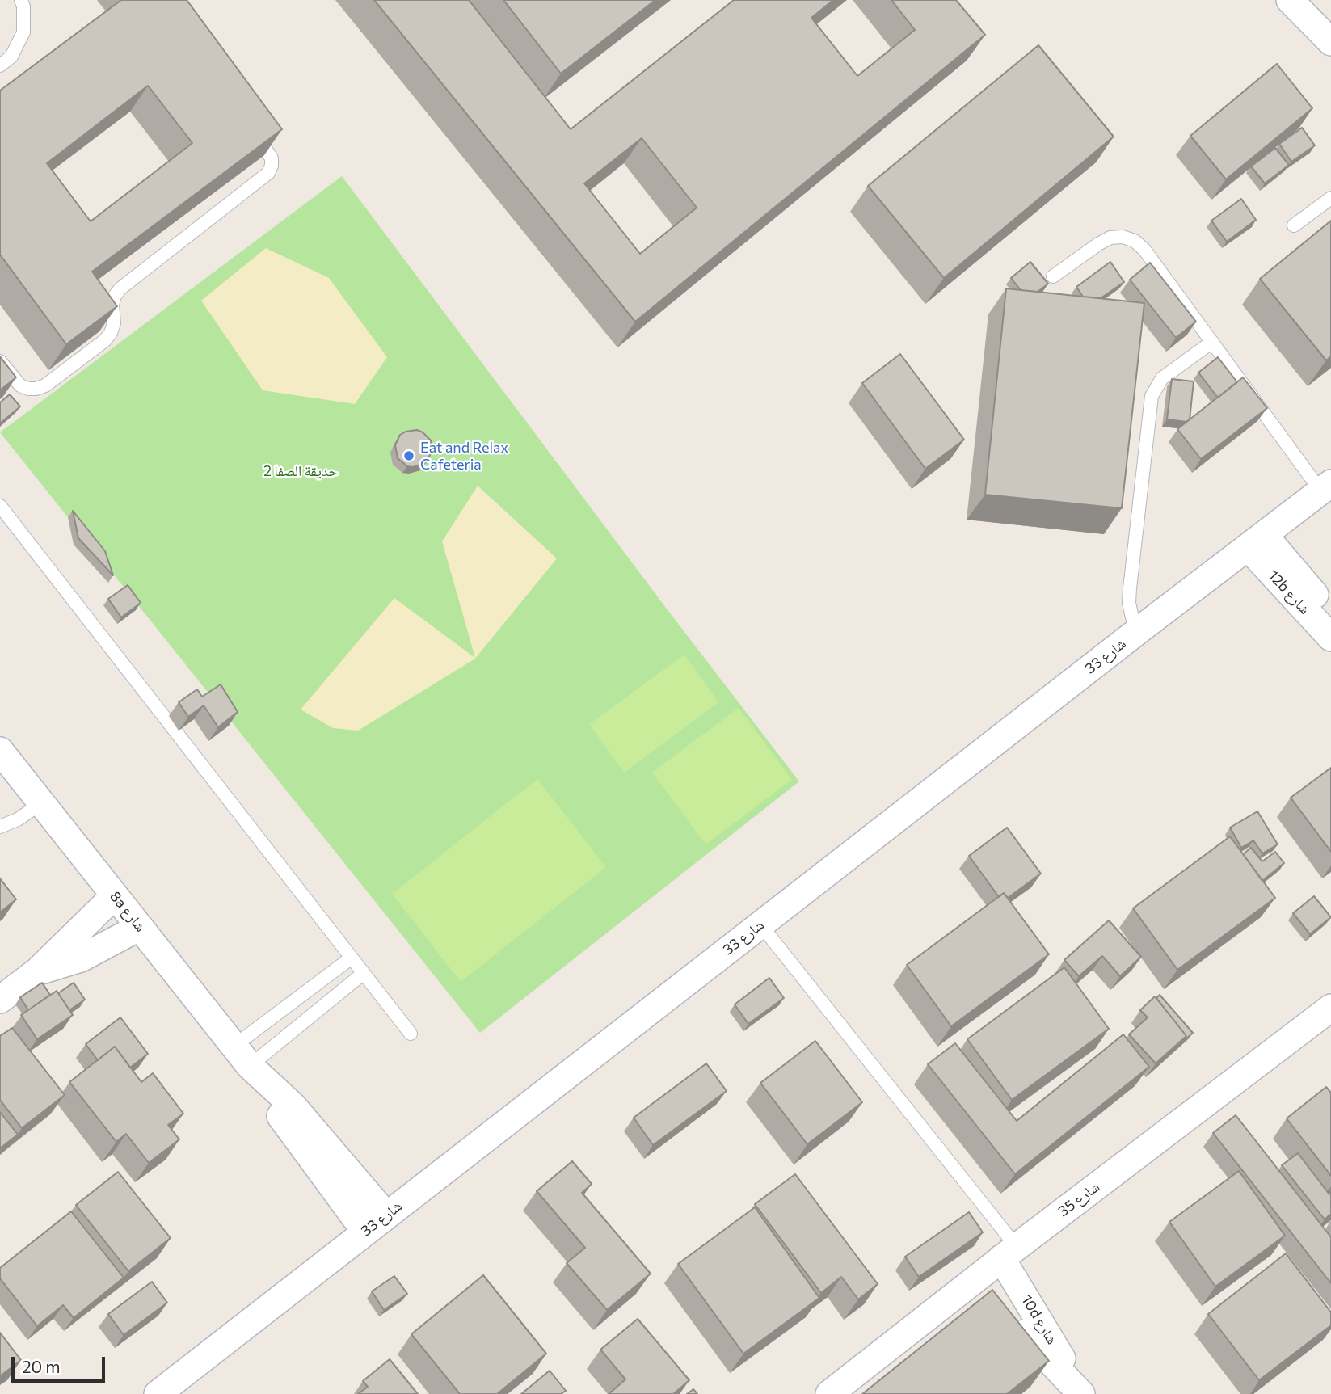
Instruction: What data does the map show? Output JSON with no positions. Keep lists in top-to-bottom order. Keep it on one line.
{"streets":{"street":["12b شارع","شارع 33","8a شارع","شارع 35","10d شارع"]},"crossings":[["12b شارع","شارع 33"],["شارع 33","8a شارع"],["شارع 35","10d شارع"]],"parks":["حديقة الصفا 2"],"places":["Eat and Relax Cafeteria"],"scale_bar":"20 m"}
